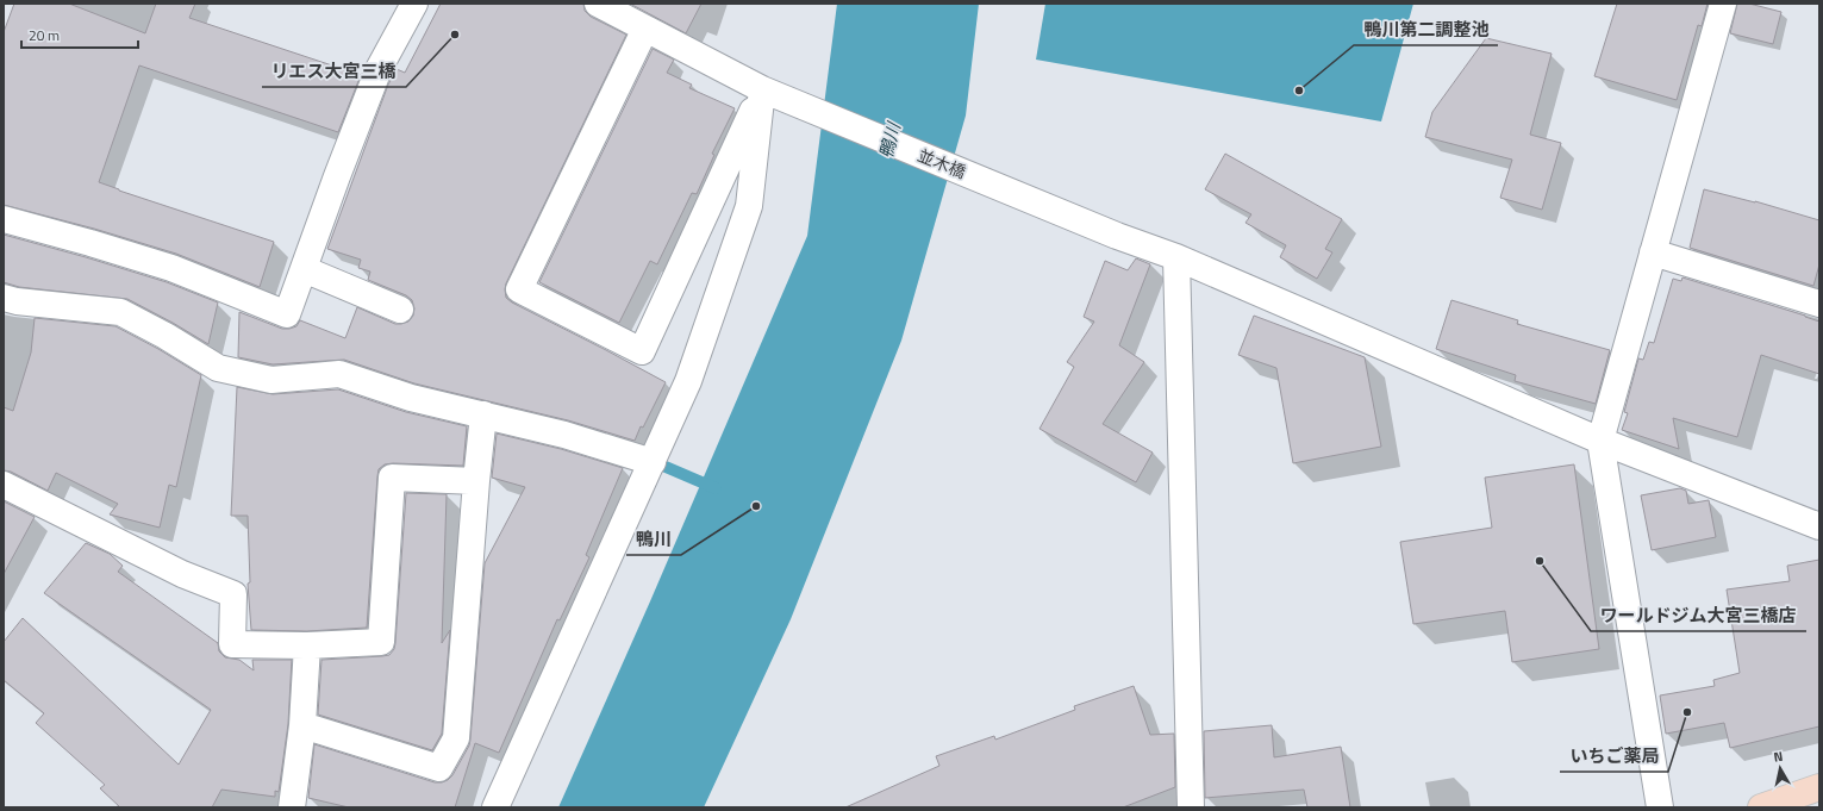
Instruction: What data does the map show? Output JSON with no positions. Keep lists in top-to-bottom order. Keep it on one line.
{"streets":{"street":["並木橋"]},"water":["鴨川"],"places":["リエス大宮三橋","鴨川第二調整池","鴨川","ワールドジム大宮三橋店","いちご薬局"],"scale_bar":"20 m","north":"top"}
